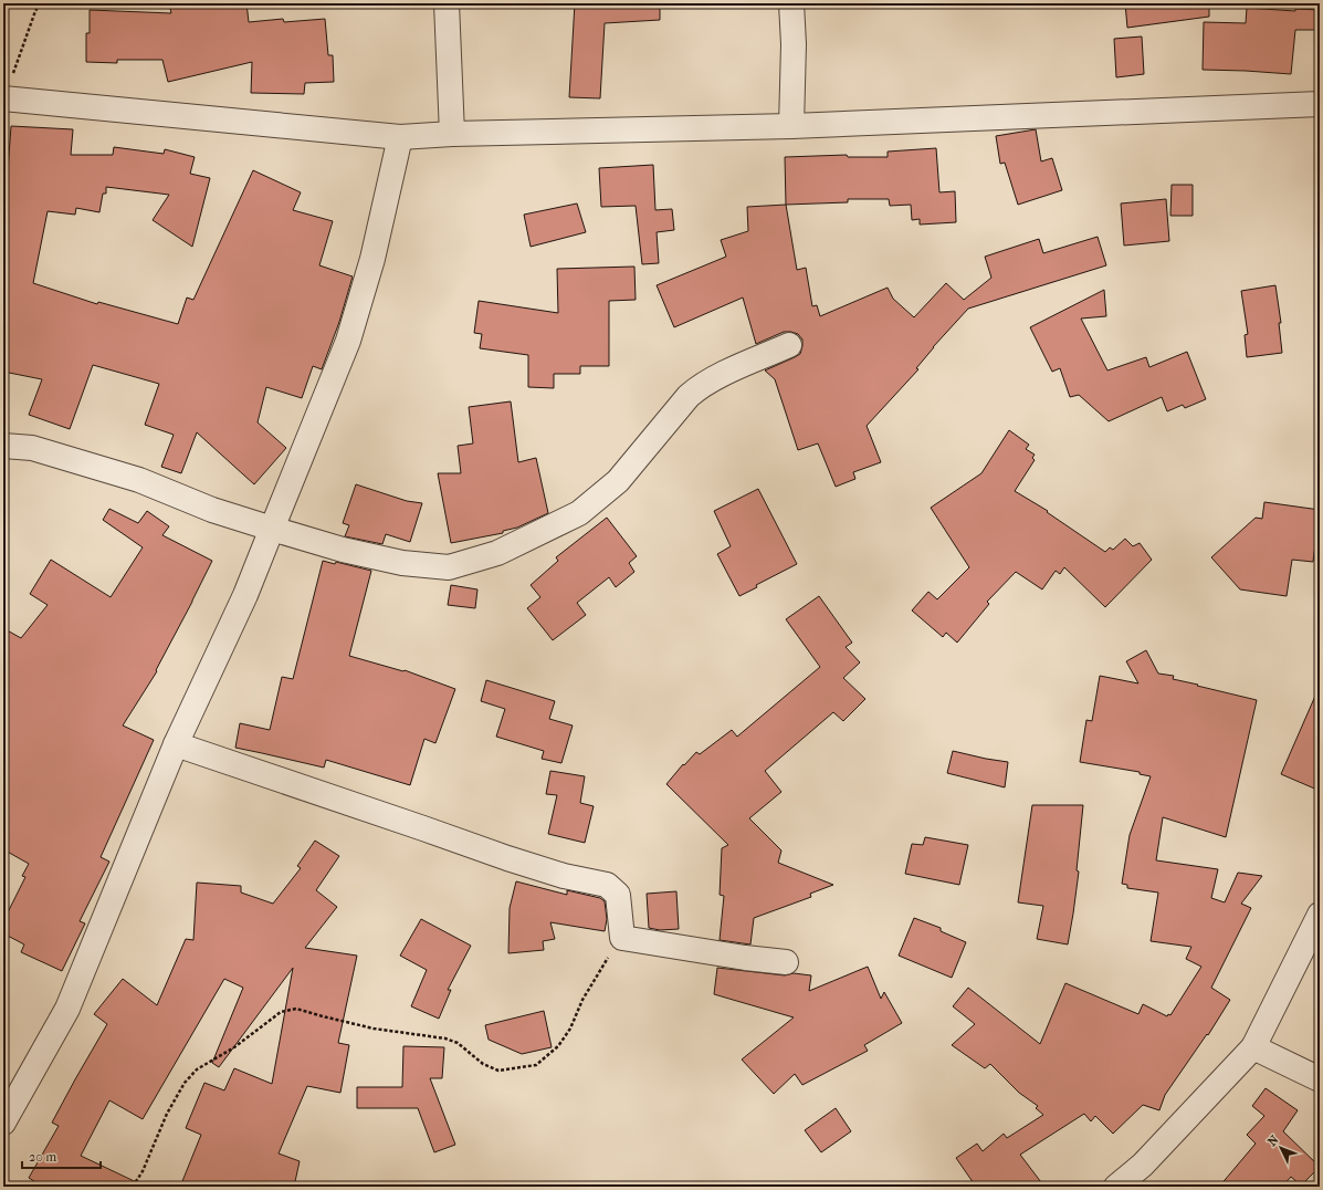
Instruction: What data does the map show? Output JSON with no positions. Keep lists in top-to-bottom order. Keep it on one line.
{"scale_bar":"20 m","north":"top left"}
